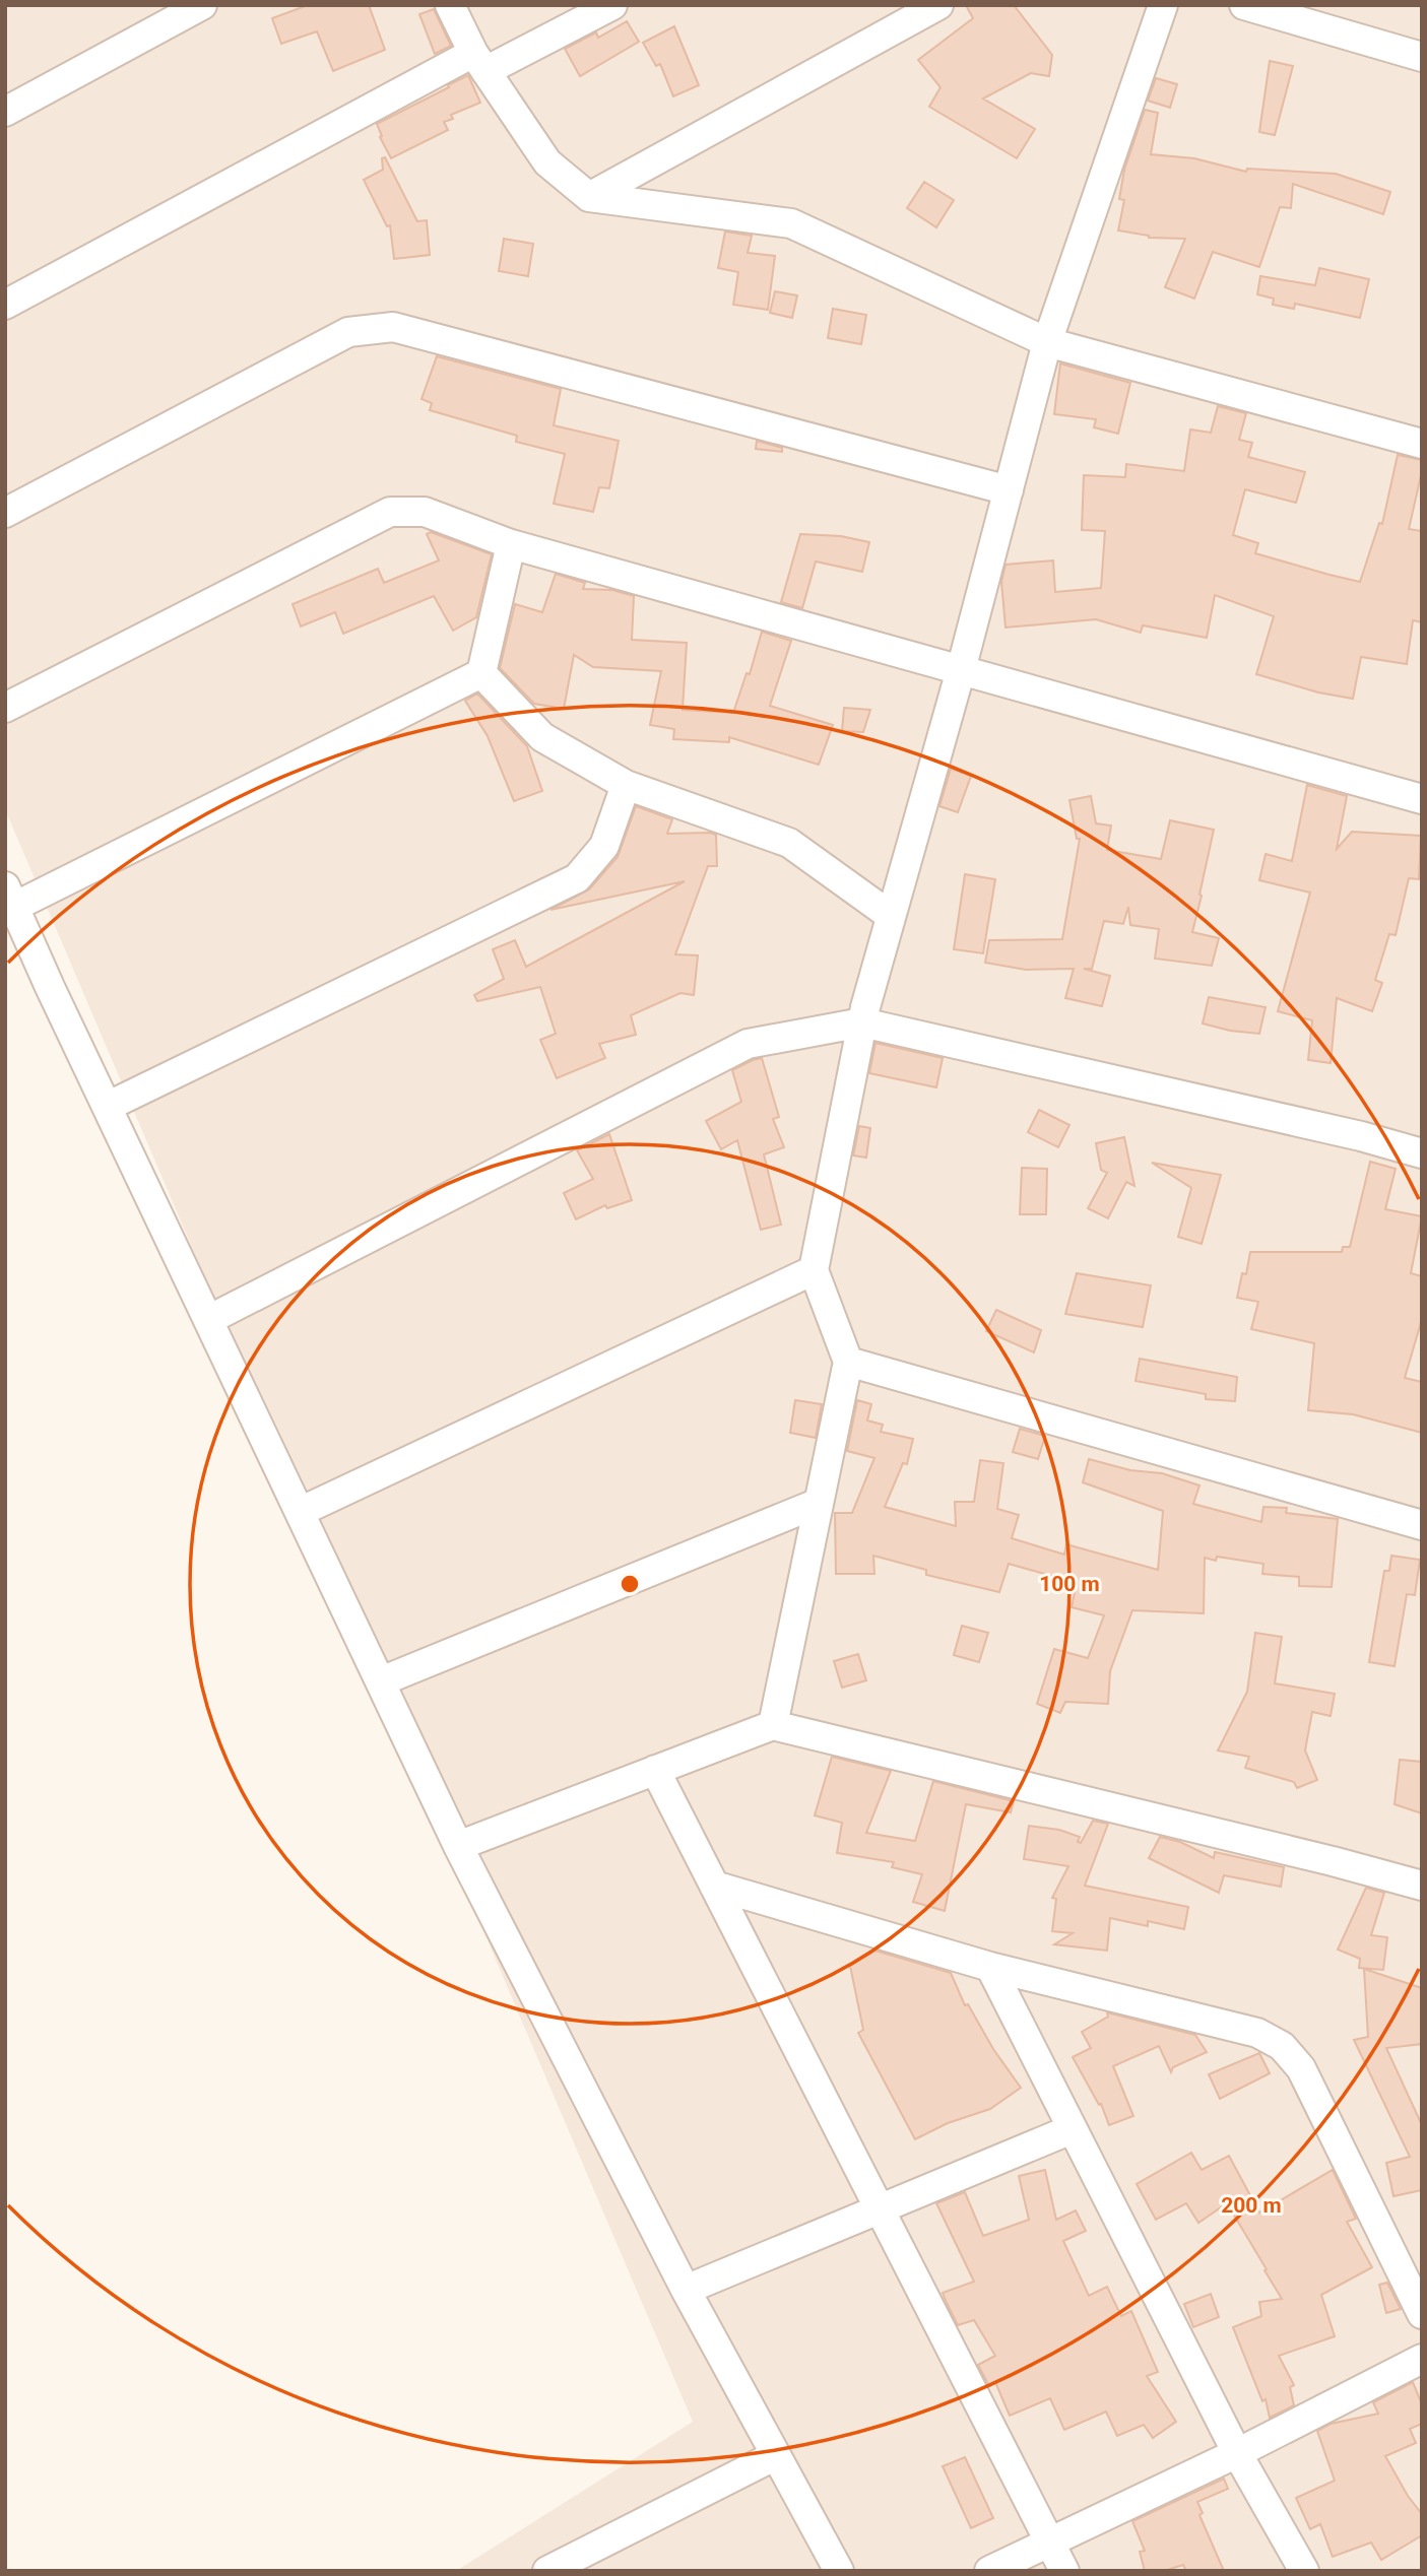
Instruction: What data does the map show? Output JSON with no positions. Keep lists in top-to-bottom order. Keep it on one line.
{"rings":["100 m","200 m"]}
